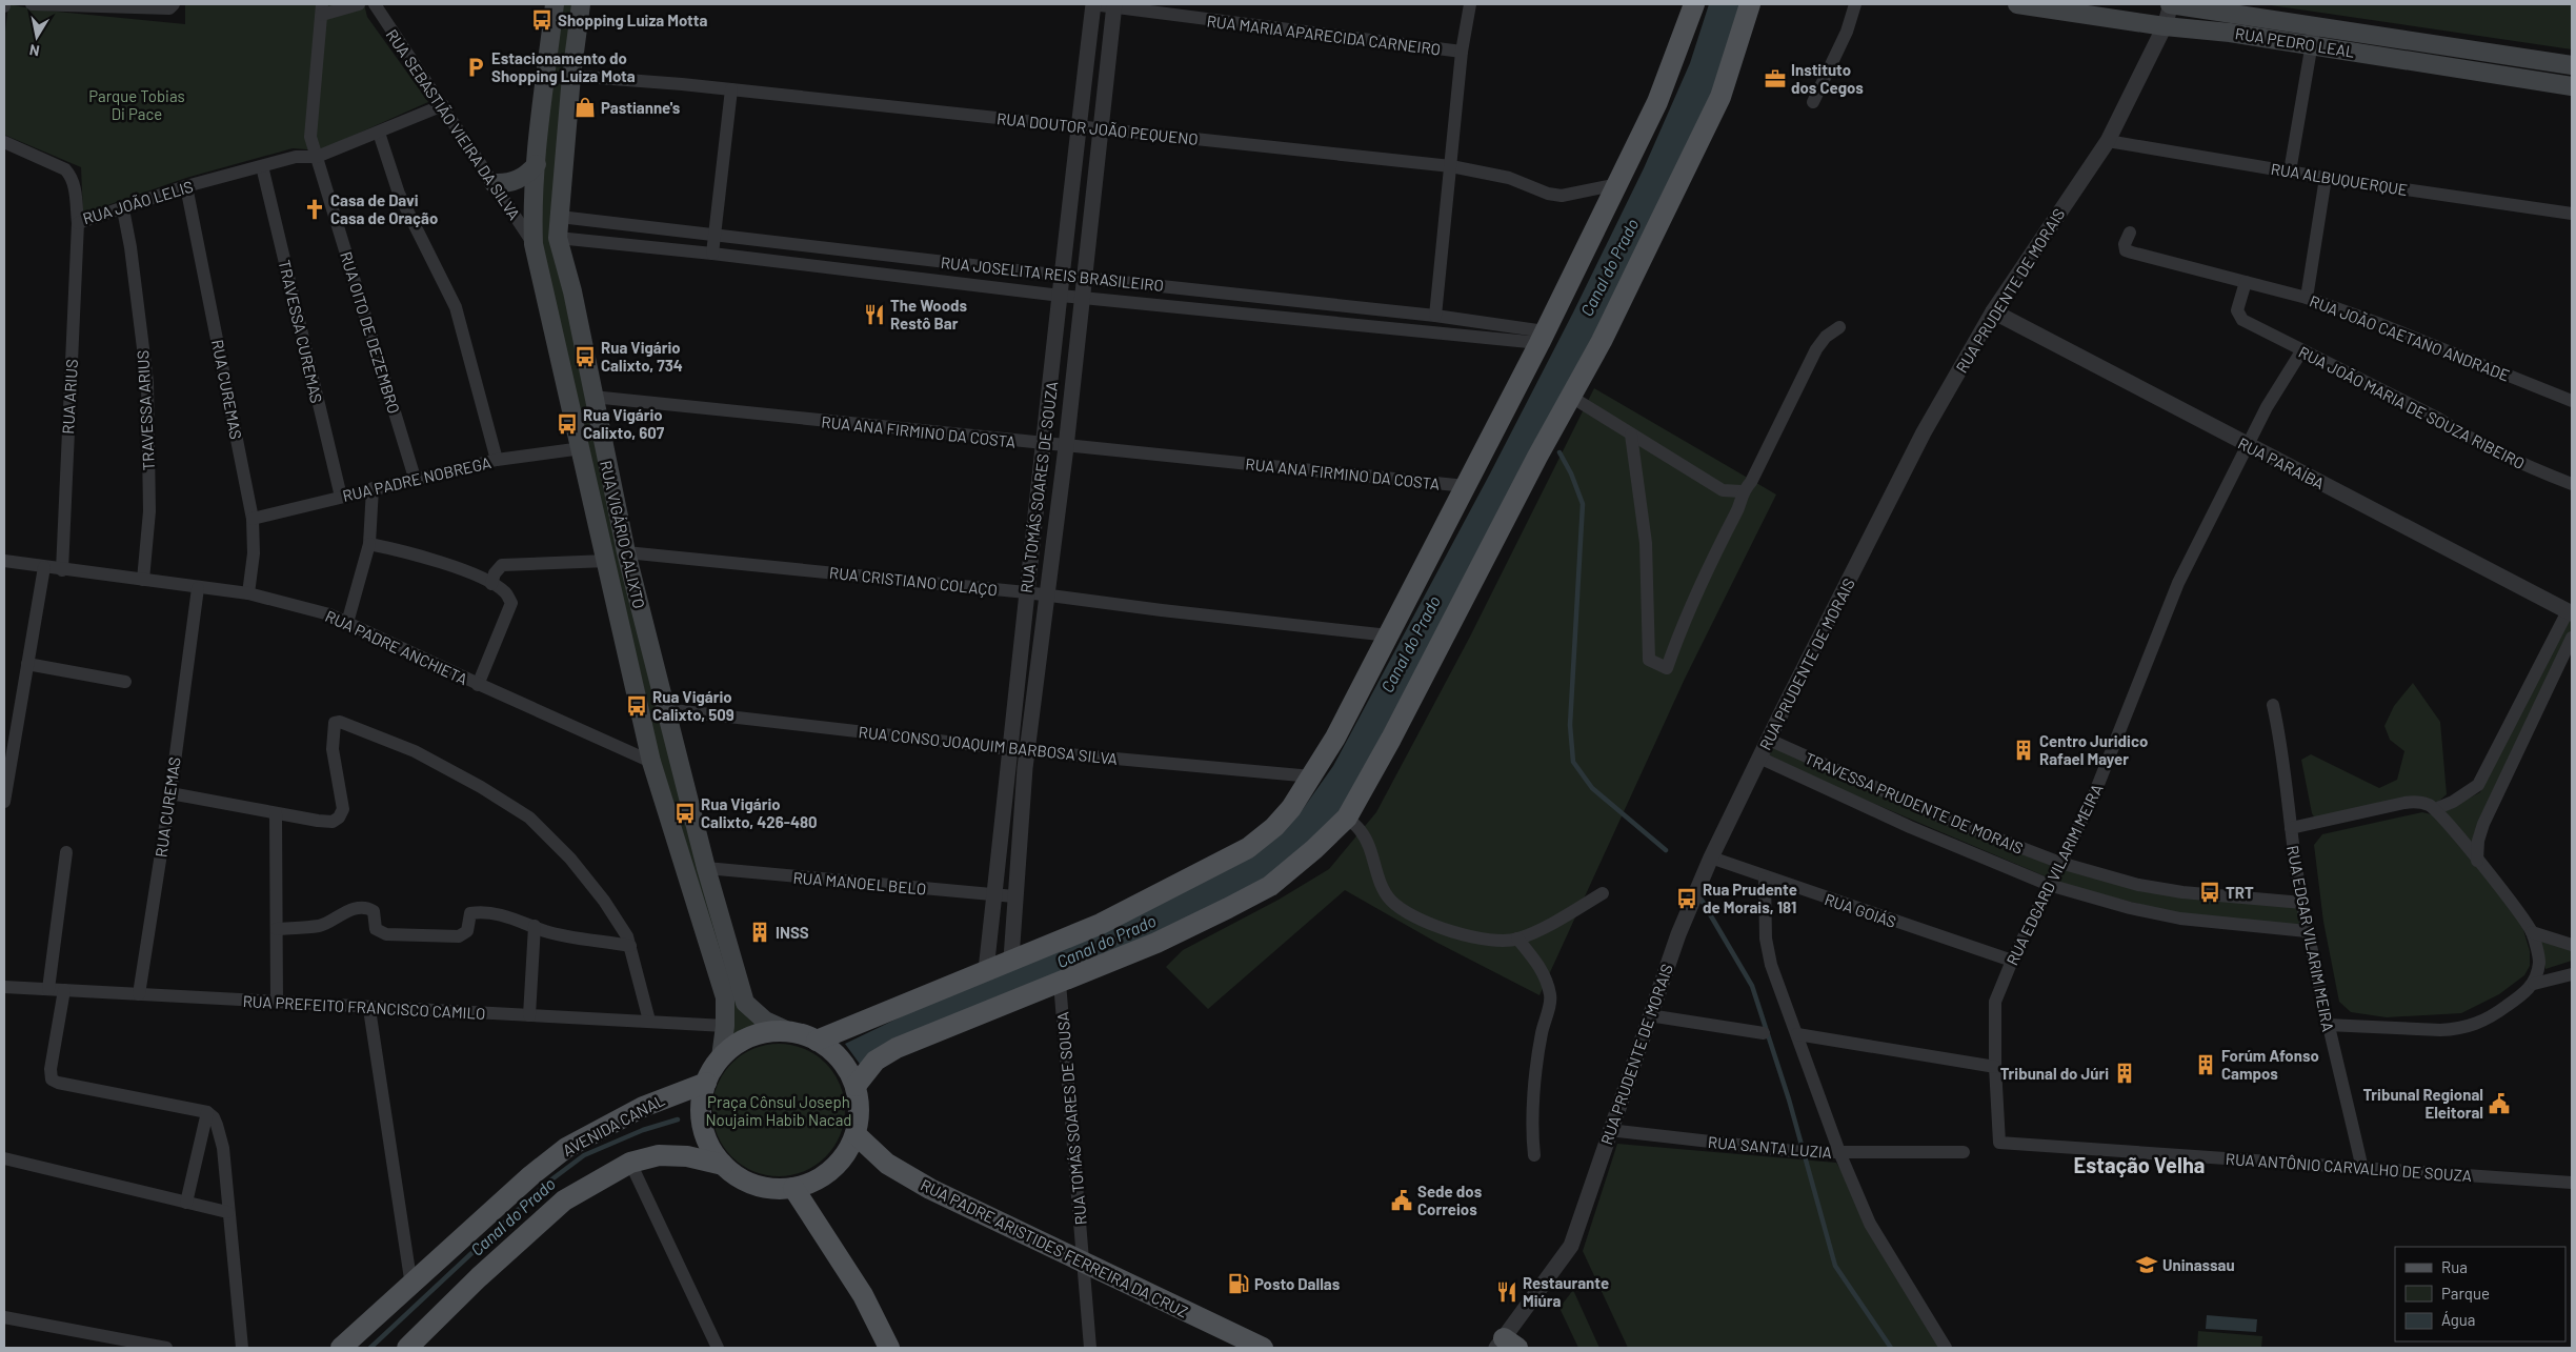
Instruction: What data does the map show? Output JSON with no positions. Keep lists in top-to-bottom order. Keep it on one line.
{"streets":{"main road":["RUA PEDRO LEAL","RUA VIGÁRIO CALIXTO","AVENIDA CANAL","RUA PADRE ARISTIDES FERREIRA DA CRUZ"],"street":["RUA MARIA APARECIDA CARNEIRO","RUA SEBASTIÃO VIEIRA DA SILVA","RUA DOUTOR JOÃO PEQUENO","RUA ALBUQUERQUE","RUA JOÃO LELIS","RUA JOSELITA REIS BRASILEIRO","RUA PRUDENTE DE MORAIS","TRAVESSA CUREMAS","RUA OITO DE DEZEMBRO","RUA JOÃO CAETANO ANDRADE","RUA CUREMAS","RUA ARIUS","RUA JOÃO MARIA DE SOUZA RIBEIRO","TRAVESSA ARIUS","RUA ANA FIRMINO DA COSTA","RUA PARAÍBA","RUA PADRE NOBREGA","RUA TOMÁS SOARES DE SOUZA","RUA CRISTIANO COLAÇO","RUA PADRE ANCHIETA","RUA CONSO JOAQUIM BARBOSA SILVA","TRAVESSA PRUDENTE DE MORAIS","RUA EDGARD VILARIM MEIRA","RUA MANOEL BELO","RUA GOIÁS","RUA EDGAR VILARIM MEIRA","RUA PREFEITO FRANCISCO CAMILO","RUA TOMÁS SOARES DE SOUSA","RUA SANTA LUZIA","RUA ANTÔNIO CARVALHO DE SOUZA"]},"crossings":[["RUA MARIA APARECIDA CARNEIRO","RUA TOMÁS SOARES DE SOUZA"],["RUA PEDRO LEAL","RUA PRUDENTE DE MORAIS"],["RUA SEBASTIÃO VIEIRA DA SILVA","RUA JOÃO LELIS"],["RUA SEBASTIÃO VIEIRA DA SILVA","RUA VIGÁRIO CALIXTO"],["RUA DOUTOR JOÃO PEQUENO","RUA TOMÁS SOARES DE SOUZA"],["RUA DOUTOR JOÃO PEQUENO","RUA VIGÁRIO CALIXTO"],["RUA ALBUQUERQUE","RUA PRUDENTE DE MORAIS"],["RUA JOÃO LELIS","TRAVESSA CUREMAS"],["RUA JOÃO LELIS","RUA OITO DE DEZEMBRO"],["RUA JOÃO LELIS","RUA CUREMAS"],["RUA JOÃO LELIS","RUA ARIUS"],["RUA JOÃO LELIS","TRAVESSA ARIUS"],["RUA JOSELITA REIS BRASILEIRO","RUA TOMÁS SOARES DE SOUZA"],["RUA JOSELITA REIS BRASILEIRO","RUA VIGÁRIO CALIXTO"],["RUA PRUDENTE DE MORAIS","RUA PARAÍBA"],["RUA PRUDENTE DE MORAIS","TRAVESSA PRUDENTE DE MORAIS"],["RUA PRUDENTE DE MORAIS","RUA GOIÁS"],["RUA PRUDENTE DE MORAIS","RUA SANTA LUZIA"],["TRAVESSA CUREMAS","RUA PADRE NOBREGA"],["RUA OITO DE DEZEMBRO","RUA PADRE NOBREGA"],["RUA JOÃO CAETANO ANDRADE","RUA JOÃO MARIA DE SOUZA RIBEIRO"],["RUA CUREMAS","RUA PADRE NOBREGA"],["RUA CUREMAS","RUA PADRE ANCHIETA"],["RUA CUREMAS","RUA PREFEITO FRANCISCO CAMILO"],["RUA ARIUS","RUA PADRE ANCHIETA"],["RUA JOÃO MARIA DE SOUZA RIBEIRO","RUA EDGARD VILARIM MEIRA"],["TRAVESSA ARIUS","RUA PADRE ANCHIETA"],["RUA ANA FIRMINO DA COSTA","RUA TOMÁS SOARES DE SOUZA"],["RUA ANA FIRMINO DA COSTA","RUA VIGÁRIO CALIXTO"],["RUA PARAÍBA","RUA EDGARD VILARIM MEIRA"],["RUA PADRE NOBREGA","RUA VIGÁRIO CALIXTO"],["RUA TOMÁS SOARES DE SOUZA","RUA CRISTIANO COLAÇO"],["RUA TOMÁS SOARES DE SOUZA","RUA CONSO JOAQUIM BARBOSA SILVA"],["RUA TOMÁS SOARES DE SOUZA","RUA MANOEL BELO"],["RUA VIGÁRIO CALIXTO","RUA CRISTIANO COLAÇO"],["RUA VIGÁRIO CALIXTO","RUA PADRE ANCHIETA"],["RUA VIGÁRIO CALIXTO","RUA CONSO JOAQUIM BARBOSA SILVA"],["RUA VIGÁRIO CALIXTO","RUA MANOEL BELO"],["RUA VIGÁRIO CALIXTO","RUA PREFEITO FRANCISCO CAMILO"],["RUA VIGÁRIO CALIXTO","AVENIDA CANAL"],["RUA VIGÁRIO CALIXTO","RUA PADRE ARISTIDES FERREIRA DA CRUZ"],["TRAVESSA PRUDENTE DE MORAIS","RUA EDGARD VILARIM MEIRA"],["TRAVESSA PRUDENTE DE MORAIS","RUA EDGAR VILARIM MEIRA"],["RUA EDGARD VILARIM MEIRA","RUA GOIÁS"],["RUA EDGARD VILARIM MEIRA","RUA ANTÔNIO CARVALHO DE SOUZA"],["RUA EDGAR VILARIM MEIRA","RUA ANTÔNIO CARVALHO DE SOUZA"],["RUA TOMÁS SOARES DE SOUSA","RUA PADRE ARISTIDES FERREIRA DA CRUZ"],["AVENIDA CANAL","RUA PADRE ARISTIDES FERREIRA DA CRUZ"]],"districts":["Estação Velha"],"water":["Canal do Prado"],"parks":["Parque Tobias Di Pace","Praça Cônsul Joseph Noujaim Habib Nacad"],"places":{"bus stop":["Shopping Luiza Motta","Rua Vigário Calixto, 734","Rua Vigário Calixto, 607","Rua Vigário Calixto, 509","Rua Vigário Calixto, 426-480","TRT","Rua Prudente de Morais, 181"],"parking":["Estacionamento do Shopping Luiza Mota"],"office":["Instituto dos Cegos"],"shop":["Pastianne's"],"church":["Casa de Davi Casa de Oração"],"restaurant":["The Woods Restô Bar","Restaurante Miúra"],"building":["Centro Juridico Rafael Mayer","INSS","Forúm Afonso Campos","Tribunal do Júri"],"public building":["Tribunal Regional Eleitoral","Sede dos Correios"],"school or university":["Uninassau"],"fuel station":["Posto Dallas"]},"legend":["Rua","Parque","Água"],"north":"bottom"}
